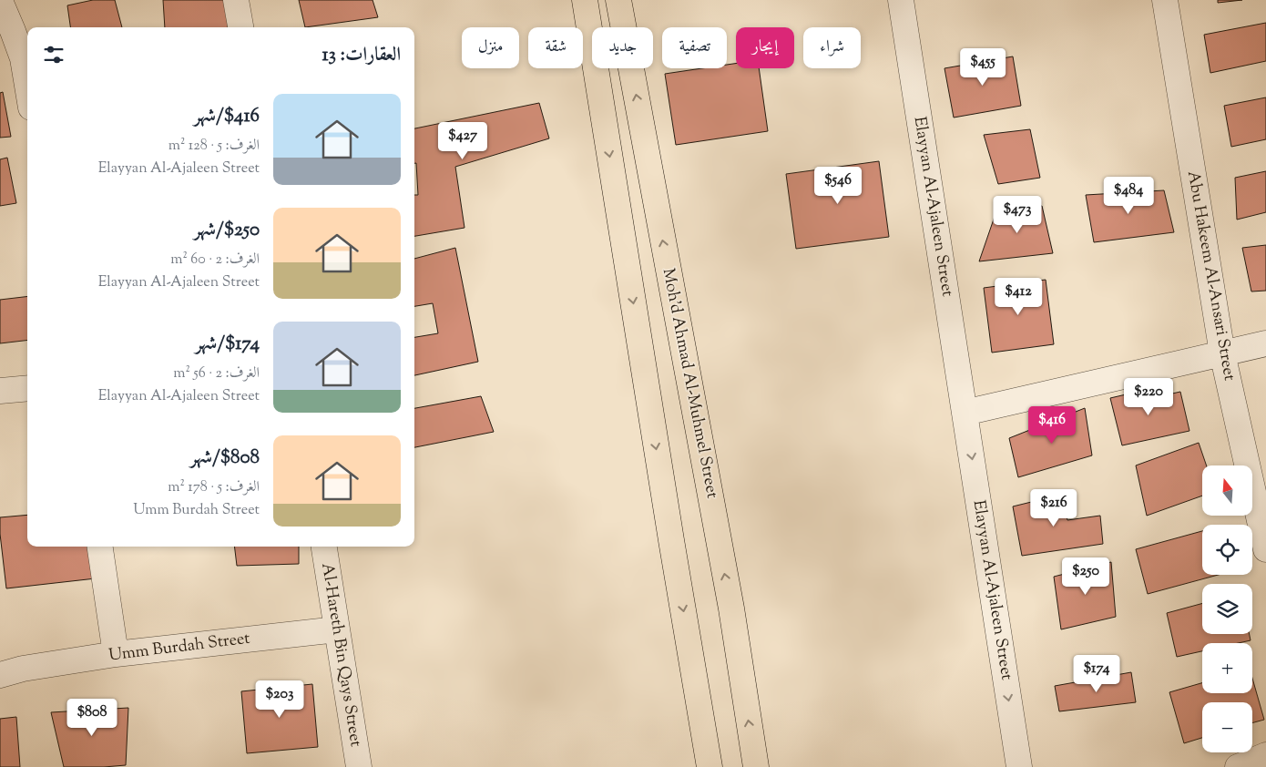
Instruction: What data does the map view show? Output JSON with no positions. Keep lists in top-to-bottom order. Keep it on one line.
{"streets":{"main road":["Moh’d Ahmad Al-Muhmel Street"],"street":["Elayyan Al-Ajaleen Street","Abu Hakeem Al-Ansari Street","Umm Burdah Street","Al-Hareth Bin Qays Street"]},"crossings":[["Umm Burdah Street","Al-Hareth Bin Qays Street"]],"one_way":["Elayyan Al-Ajaleen Street"],"north":"top","page":{"chip":["شراء","إيجار","تصفية","جديد","شقة","منزل"],"heading":"العقارات: 13","price":["$455","$427","$546","$484","$473","$412","$220","$416","$216","$250","$174","$203","$808"],"list":[{"name":"$416/شهر","note":"الغرف: 5 · 128 m² · Elayyan Al-Ajaleen Street"},{"name":"$250/شهر","note":"الغرف: 2 · 60 m² · Elayyan Al-Ajaleen Street"},{"name":"$174/شهر","note":"الغرف: 2 · 56 m² · Elayyan Al-Ajaleen Street"},{"name":"$808/شهر","note":"الغرف: 5 · 178 m² · Umm Burdah Street"}],"map_buttons":["+","−"]}}
